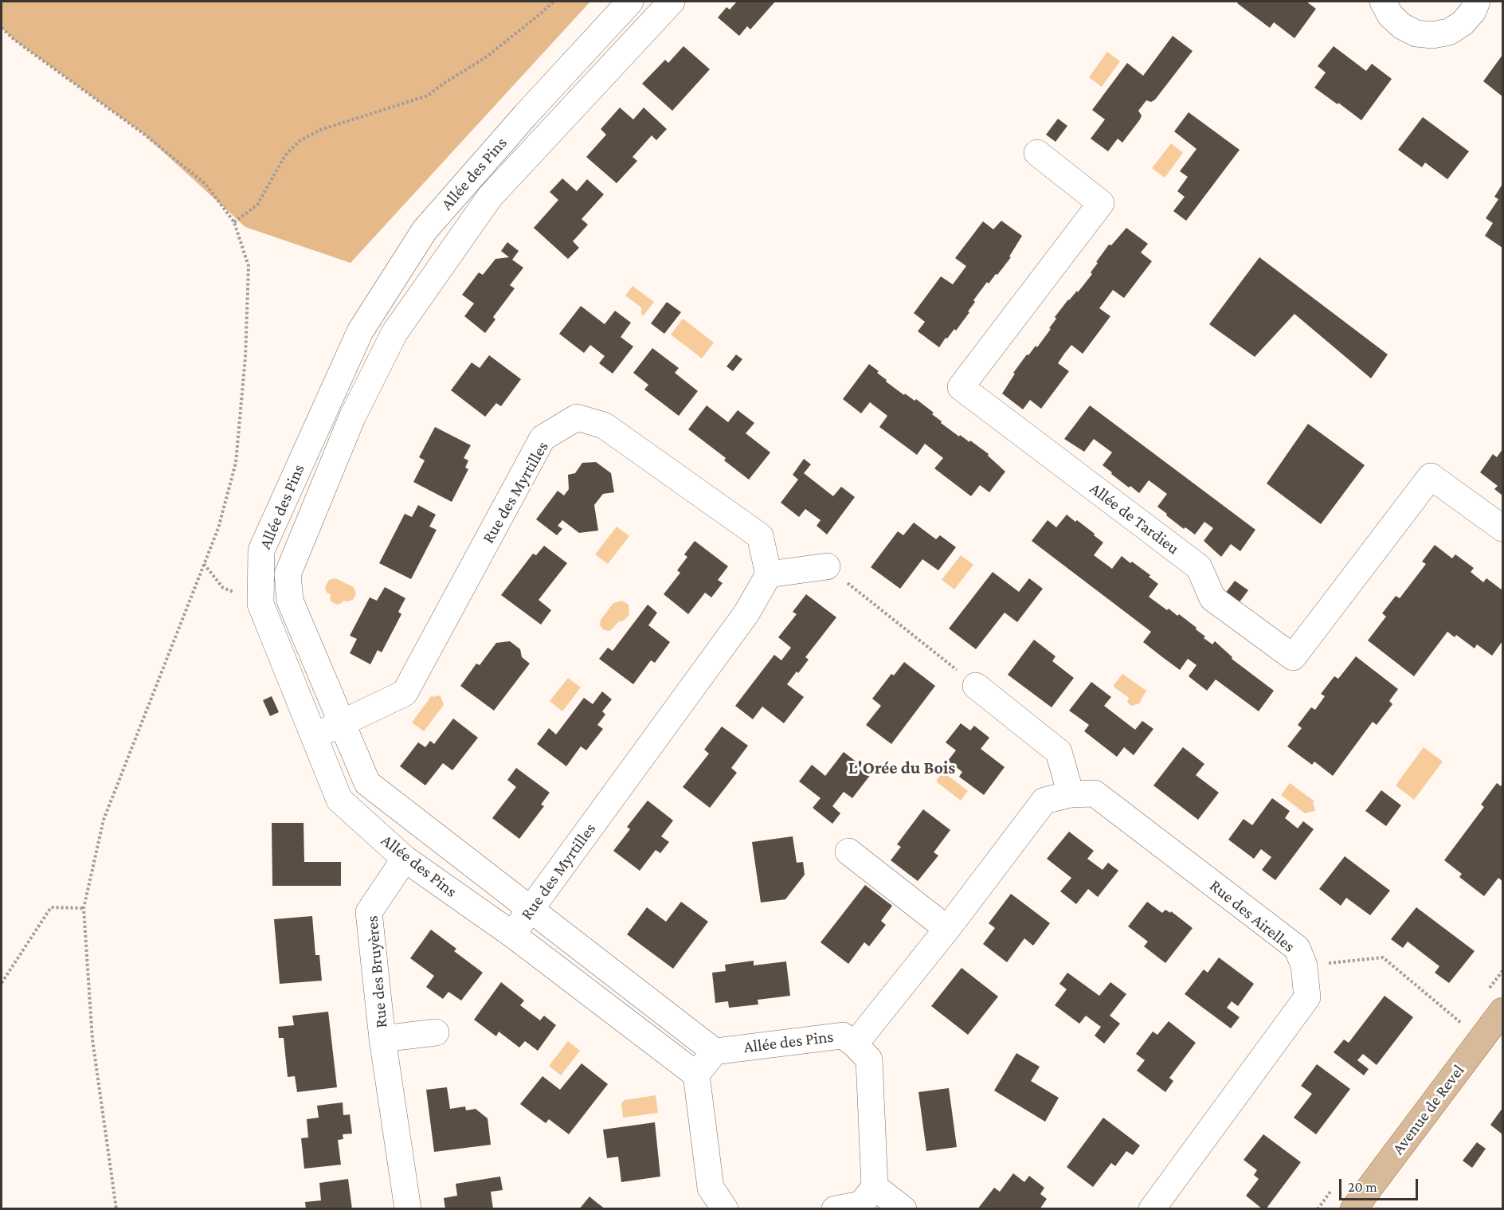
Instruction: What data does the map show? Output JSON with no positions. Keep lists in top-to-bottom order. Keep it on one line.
{"streets":{"main road":["Avenue de Revel"],"street":["Allée des Pins","Rue des Myrtilles","Allée de Tardieu","Rue des Airelles","Rue des Bruyères"]},"crossings":[["Allée des Pins","Rue des Myrtilles"],["Allée des Pins","Rue des Airelles"],["Allée des Pins","Rue des Bruyères"]],"districts":["L'Orée du Bois"],"scale_bar":"20 m"}
